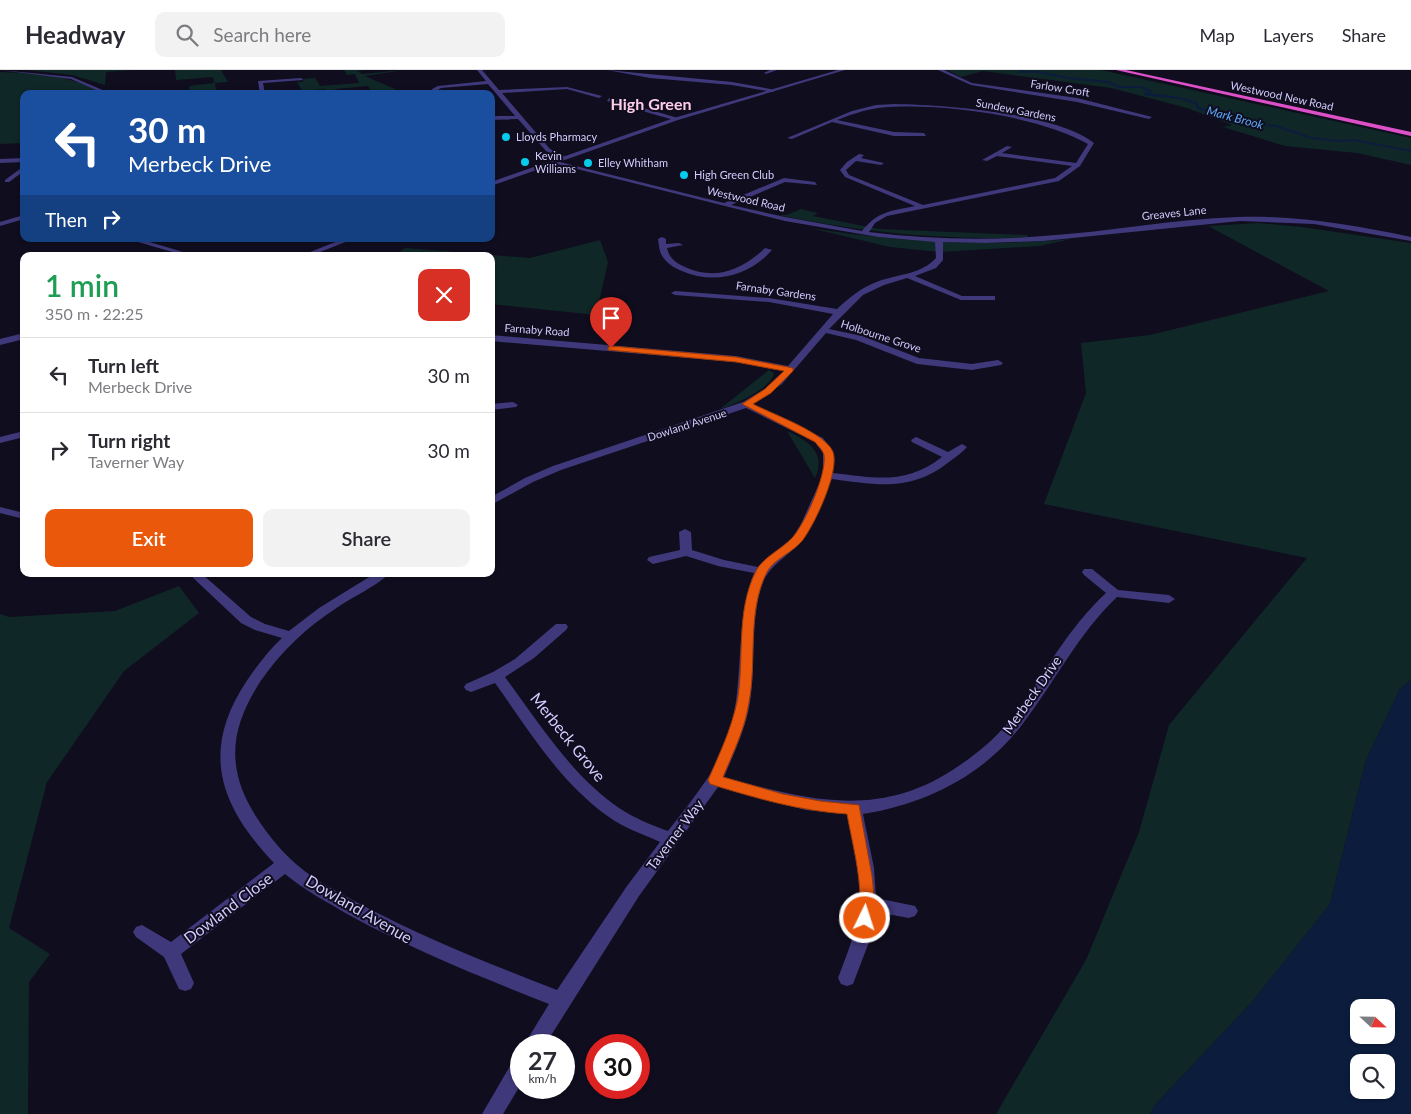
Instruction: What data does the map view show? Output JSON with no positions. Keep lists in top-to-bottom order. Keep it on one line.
{"streets":{"highway":["Westwood New Road"],"street":["Farlow Croft","Sundew Gardens","Westwood Road","Greaves Lane","Farnaby Gardens","Farnaby Road","Holbourne Grove","Dowland Avenue","Merbeck Drive","Merbeck Grove","Taverner Way","Dowland Close"]},"crossings":[["Sundew Gardens","Westwood Road"],["Westwood Road","Greaves Lane"],["Westwood Road","Dowland Avenue"],["Greaves Lane","Dowland Avenue"],["Farnaby Gardens","Dowland Avenue"],["Farnaby Road","Dowland Avenue"],["Holbourne Grove","Dowland Avenue"],["Dowland Avenue","Taverner Way"],["Dowland Avenue","Dowland Close"],["Merbeck Drive","Taverner Way"],["Merbeck Grove","Taverner Way"]],"districts":["High Green"],"water":["Mark Brook"],"places":["Lloyds Pharmacy","Kevin Williams","Elley Whitham","High Green Club"],"north":"right","page":{"header":"Headway","search":"Search here","nav":["Map","Layers","Share"],"turn":["30 m","Merbeck Drive"],"then":"Then","heading":["1 min","350 m · 22:25"],"list":[{"name":"Turn left","note":"Merbeck Drive","value":"30 m"},{"name":"Turn right","note":"Taverner Way","value":"30 m"}],"buttons":["Exit","Share"],"speed":"27 km/h","limit":"30"}}
